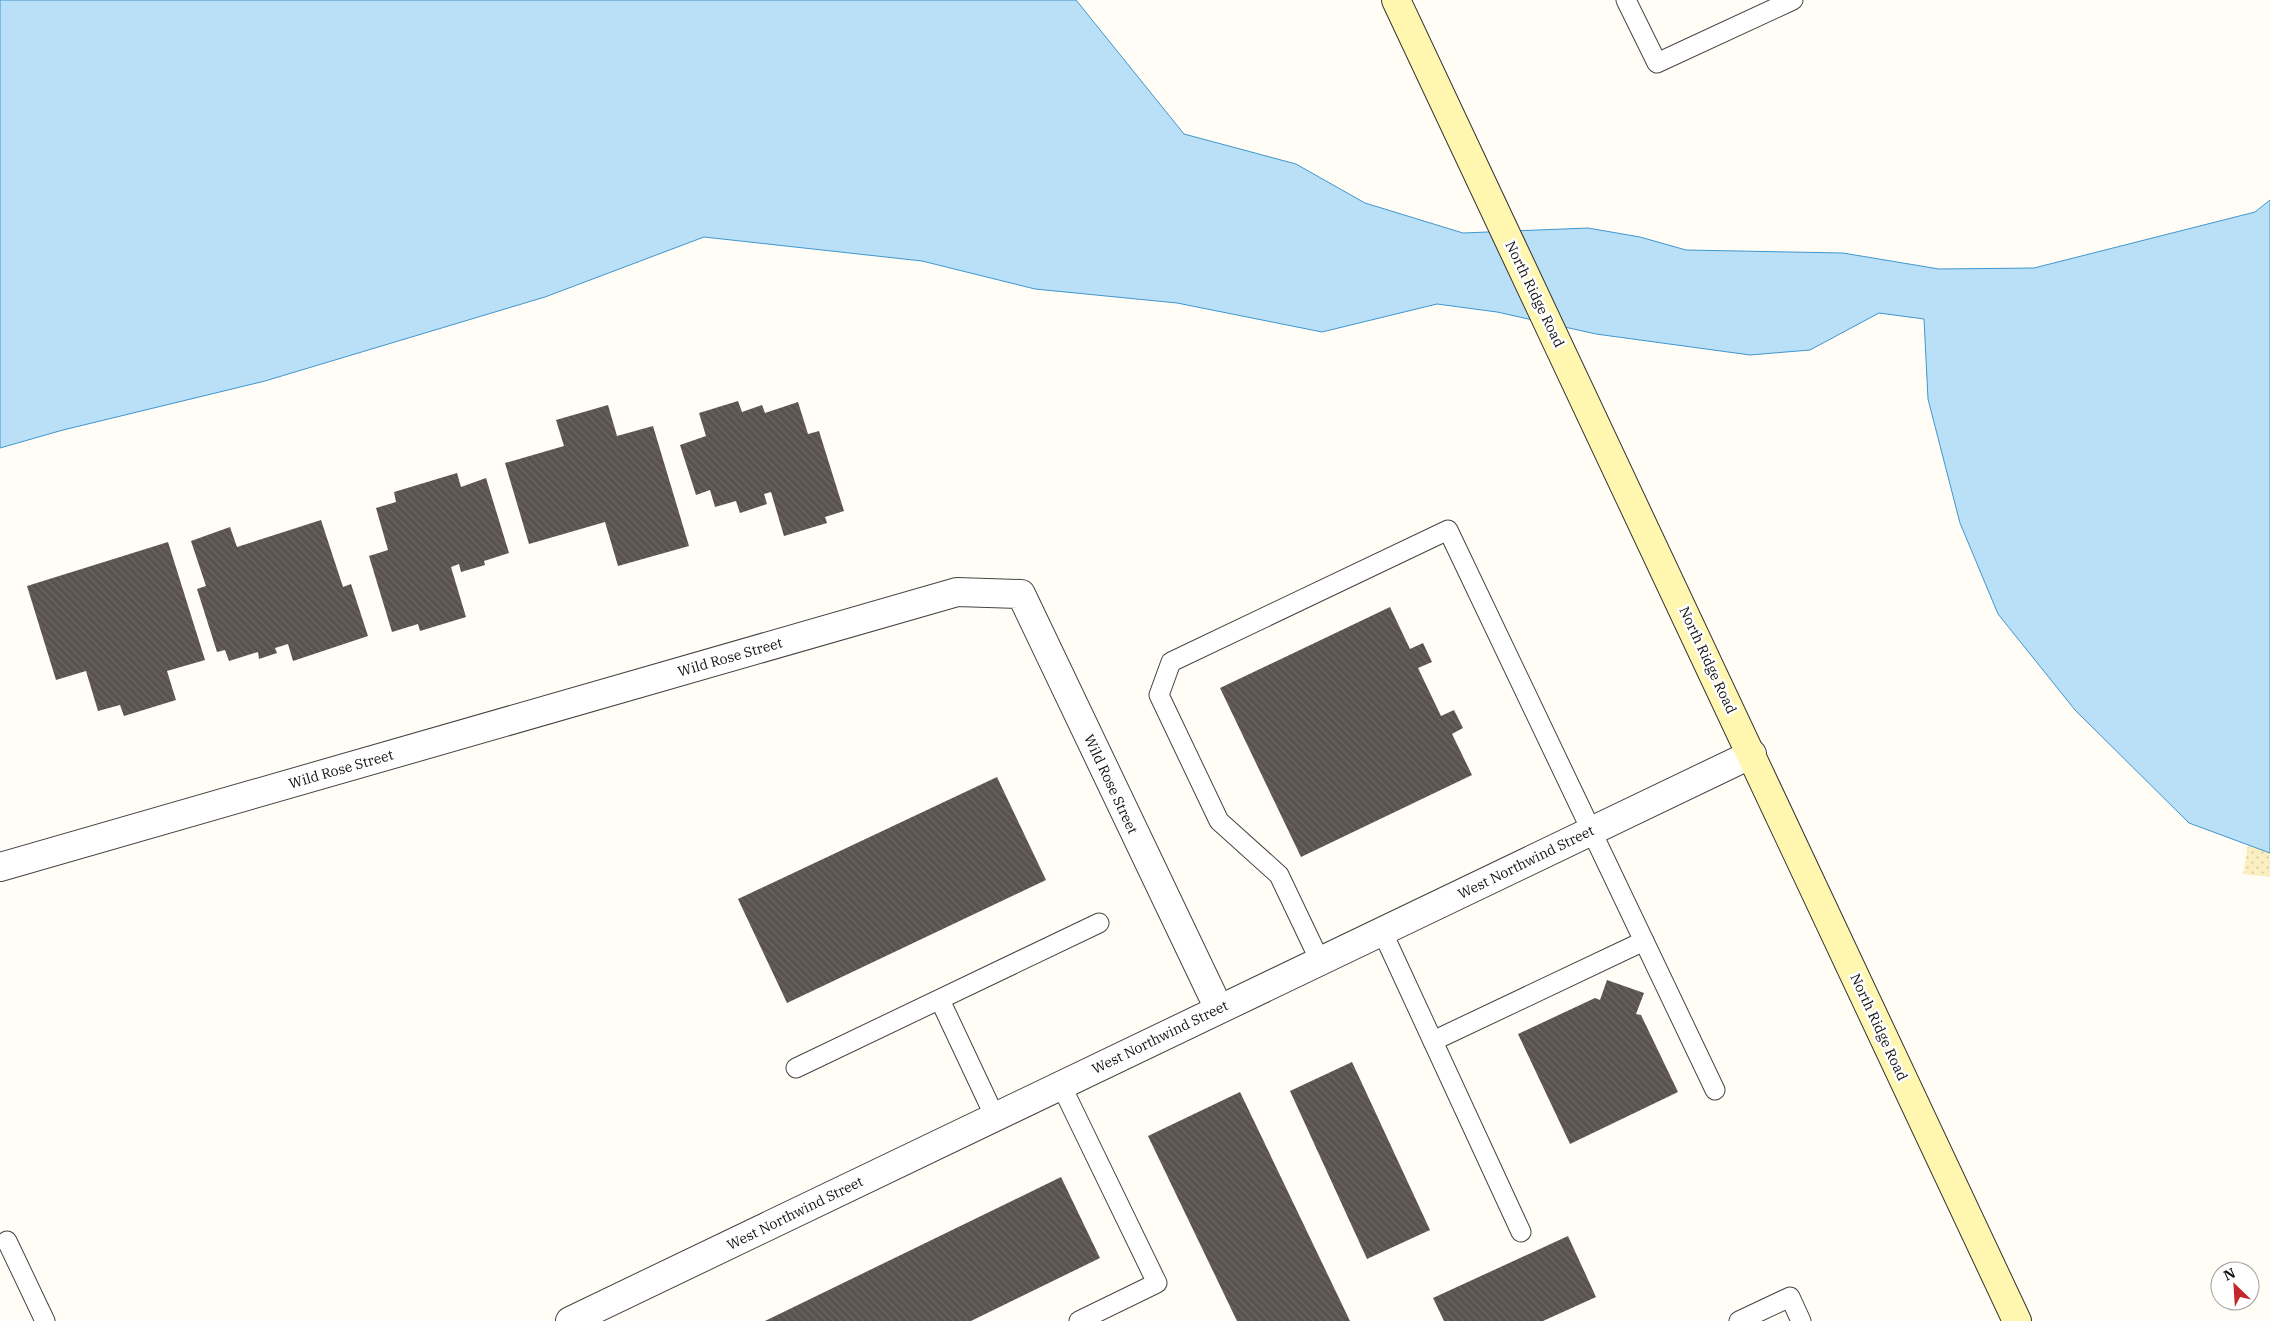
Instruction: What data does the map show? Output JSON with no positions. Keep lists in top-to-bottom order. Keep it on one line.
{"streets":{"main road":["North Ridge Road"],"street":["Wild Rose Street","West Northwind Street"]},"crossings":[["North Ridge Road","West Northwind Street"],["Wild Rose Street","West Northwind Street"]],"north":"top left"}
